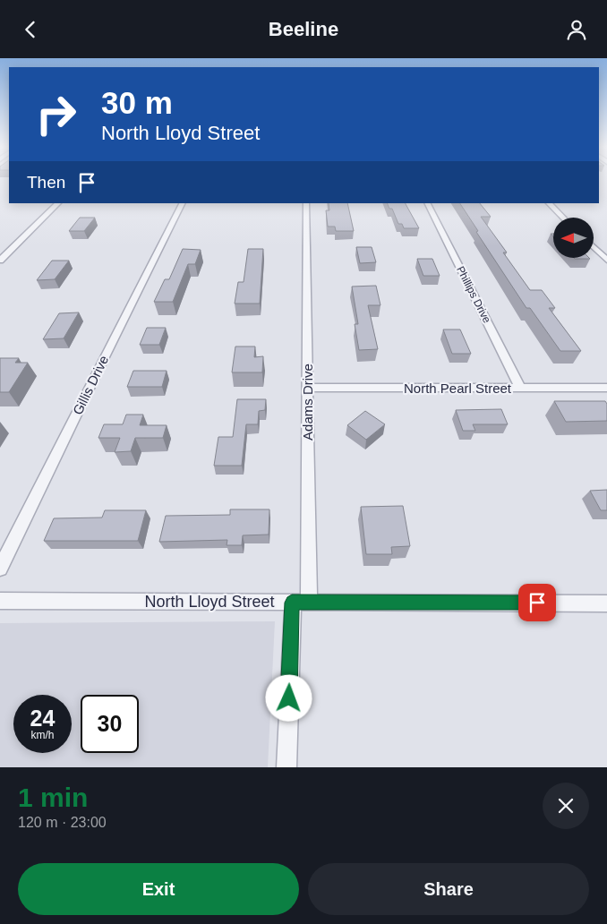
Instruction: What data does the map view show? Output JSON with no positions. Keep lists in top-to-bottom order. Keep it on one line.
{"streets":{"street":["Phillips Drive","Gillis Drive","North Pearl Street","Adams Drive","North Lloyd Street"]},"crossings":[["Phillips Drive","North Pearl Street"],["North Pearl Street","Adams Drive"],["Adams Drive","North Lloyd Street"]],"north":"left","page":{"header":"Beeline","turn":["30 m","North Lloyd Street"],"then":"Then","speed":"24 km/h","limit":"30","heading":["1 min","120 m · 23:00"],"buttons":["Exit","Share"]}}
